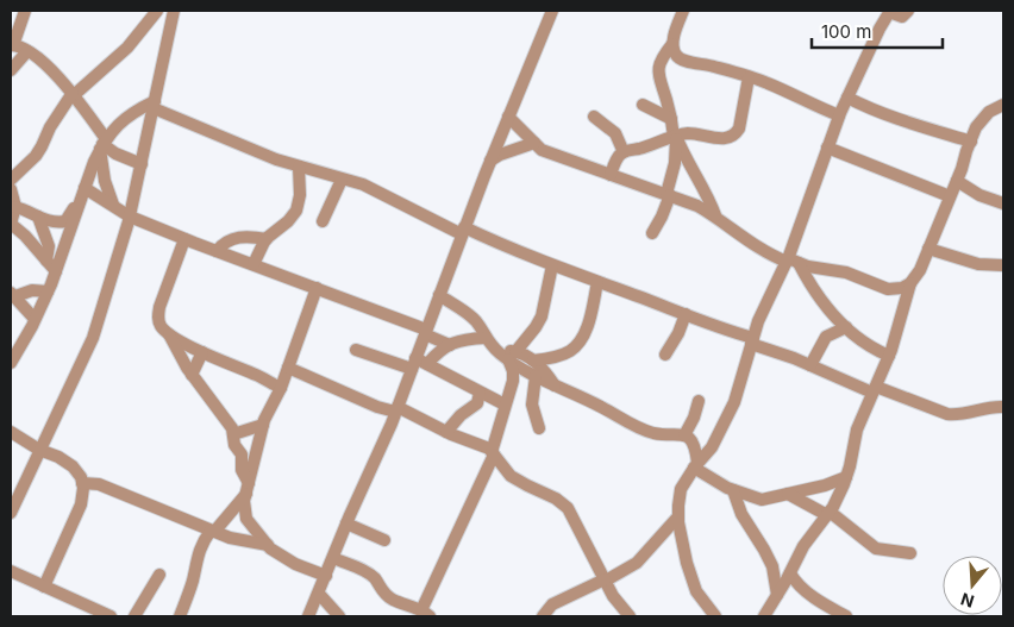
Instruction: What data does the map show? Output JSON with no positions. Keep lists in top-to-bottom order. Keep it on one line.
{"scale_bar":"100 m","north":"bottom"}
